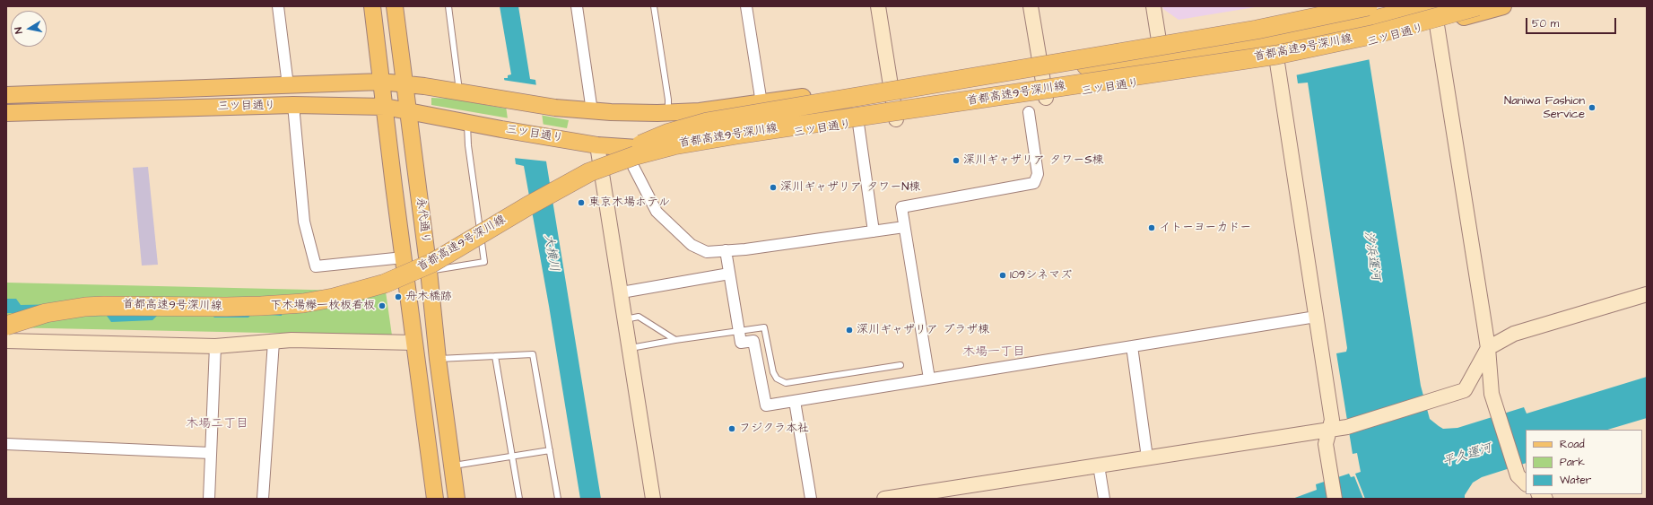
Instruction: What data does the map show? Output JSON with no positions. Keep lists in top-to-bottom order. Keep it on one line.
{"streets":{"highway":["首都高速9号深川線"],"main road":["三ツ目通り","永代通り"]},"crossings":[["三ツ目通り","永代通り"]],"districts":["木場一丁目","木場二丁目"],"water":["大横川","汐浜運河","平久運河"],"places":["Naniwa Fashion Service","深川ギャザリア タワーS棟","深川ギャザリア タワーN棟","東京木場ホテル","イトーヨーカドー","109シネマズ","舟木橋跡","下木場欅一枚板看板","深川ギャザリア プラザ棟","フジクラ本社"],"legend":["Road","Park","Water"],"scale_bar":"50 m","north":"left"}
